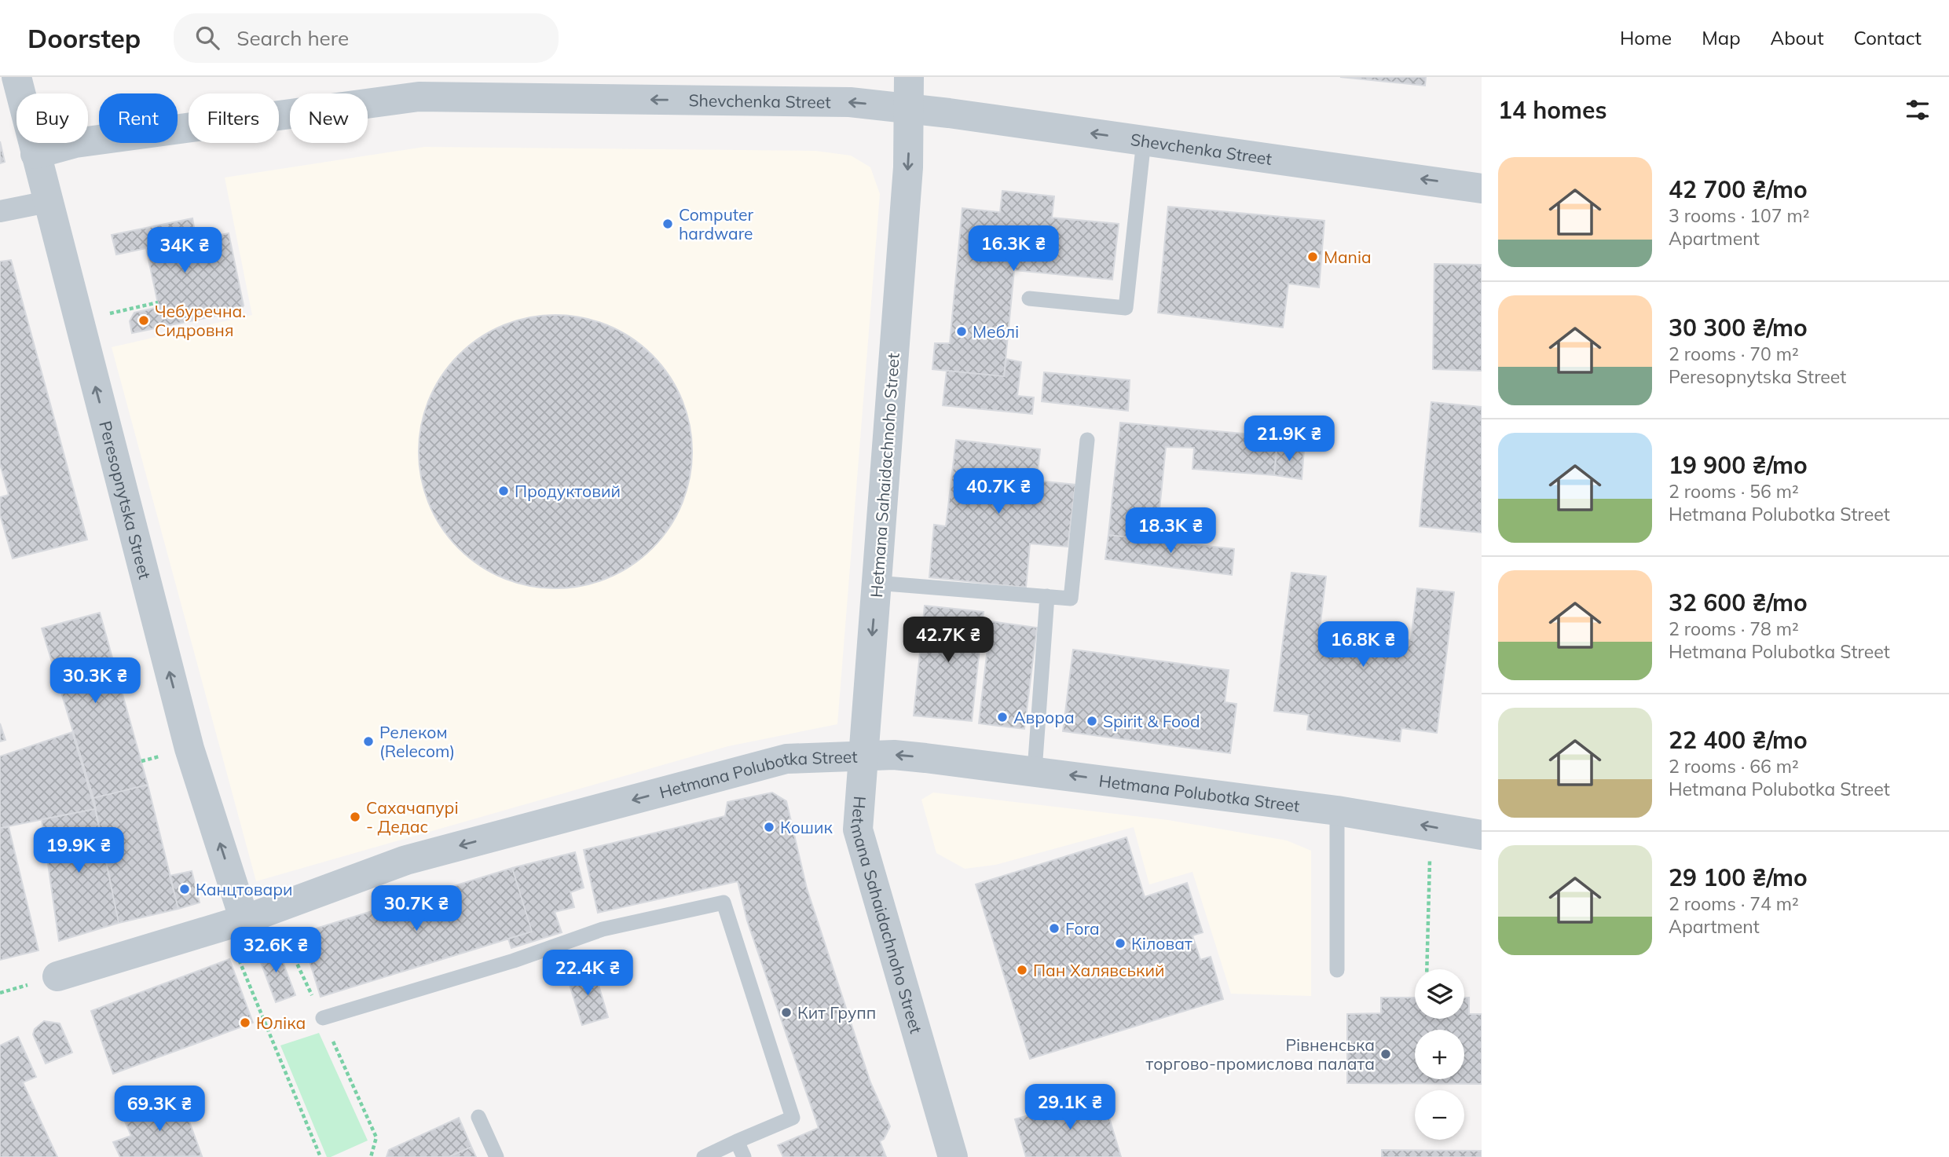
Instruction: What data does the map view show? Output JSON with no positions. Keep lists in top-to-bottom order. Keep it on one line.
{"streets":{"street":["Shevchenka Street","Hetmana Sahaidachnoho Street","Peresopnytska Street","Hetmana Polubotka Street"]},"crossings":[["Shevchenka Street","Hetmana Sahaidachnoho Street"],["Shevchenka Street","Peresopnytska Street"],["Hetmana Sahaidachnoho Street","Hetmana Polubotka Street"],["Peresopnytska Street","Hetmana Polubotka Street"]],"one_way":["Shevchenka Street","Hetmana Sahaidachnoho Street","Peresopnytska Street","Hetmana Polubotka Street"],"places":["Computer hardware","Mania","Чебуречна. Сидровня","Меблі","Продуктовий","Аврора","Spirit & Food","Релеком (Relecom)","Сахачапурі - Дедас","Кошик","Канцтовари","Fora","Кіловат","Пан Халявський","Кит Групп","Юліка","Рівненська торгово-промислова палата"],"page":{"header":"Doorstep","search":"Search here","nav":["Home","Map","About","Contact"],"heading":"14 homes","chip":["Buy","Rent","Filters","New"],"list":[{"name":"42 700 ₴/mo","note":"3 rooms · 107 m² · Apartment"},{"name":"30 300 ₴/mo","note":"2 rooms · 70 m² · Peresopnytska Street"},{"name":"19 900 ₴/mo","note":"2 rooms · 56 m² · Hetmana Polubotka Street"},{"name":"32 600 ₴/mo","note":"2 rooms · 78 m² · Hetmana Polubotka Street"},{"name":"22 400 ₴/mo","note":"2 rooms · 66 m² · Hetmana Polubotka Street"},{"name":"29 100 ₴/mo","note":"2 rooms · 74 m² · Apartment"}],"price":["16.3K ₴","34K ₴","21.9K ₴","40.7K ₴","18.3K ₴","42.7K ₴","16.8K ₴","30.3K ₴","19.9K ₴","30.7K ₴","32.6K ₴","22.4K ₴","29.1K ₴","69.3K ₴"],"map_buttons":["+","−"]}}
